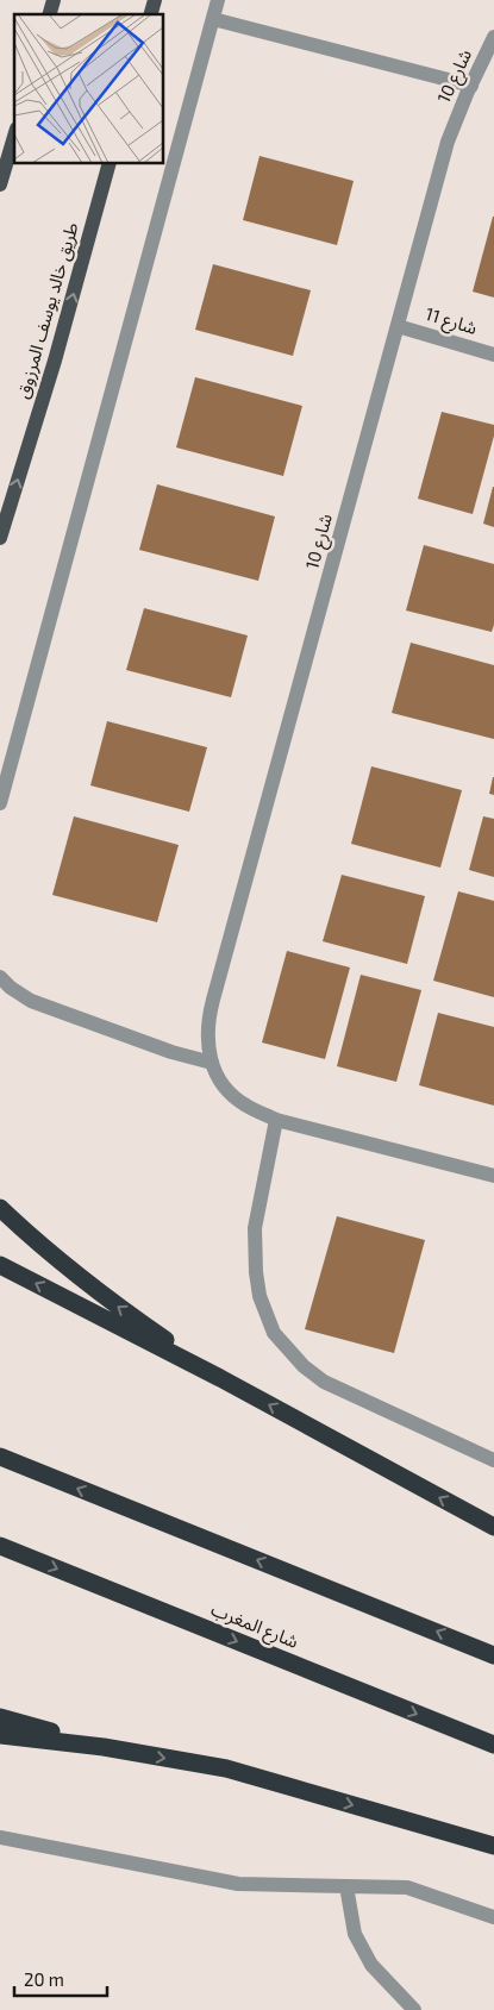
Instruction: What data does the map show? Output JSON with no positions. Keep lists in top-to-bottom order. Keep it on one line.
{"streets":{"highway":["شارع المغرب"],"main road":["طريق خالد يوسف المرزوق"],"street":["شارع 10","شارع 11"]},"crossings":[["شارع 10","شارع 11"]],"one_way":["طريق خالد يوسف المرزوق"],"scale_bar":"20 m"}
